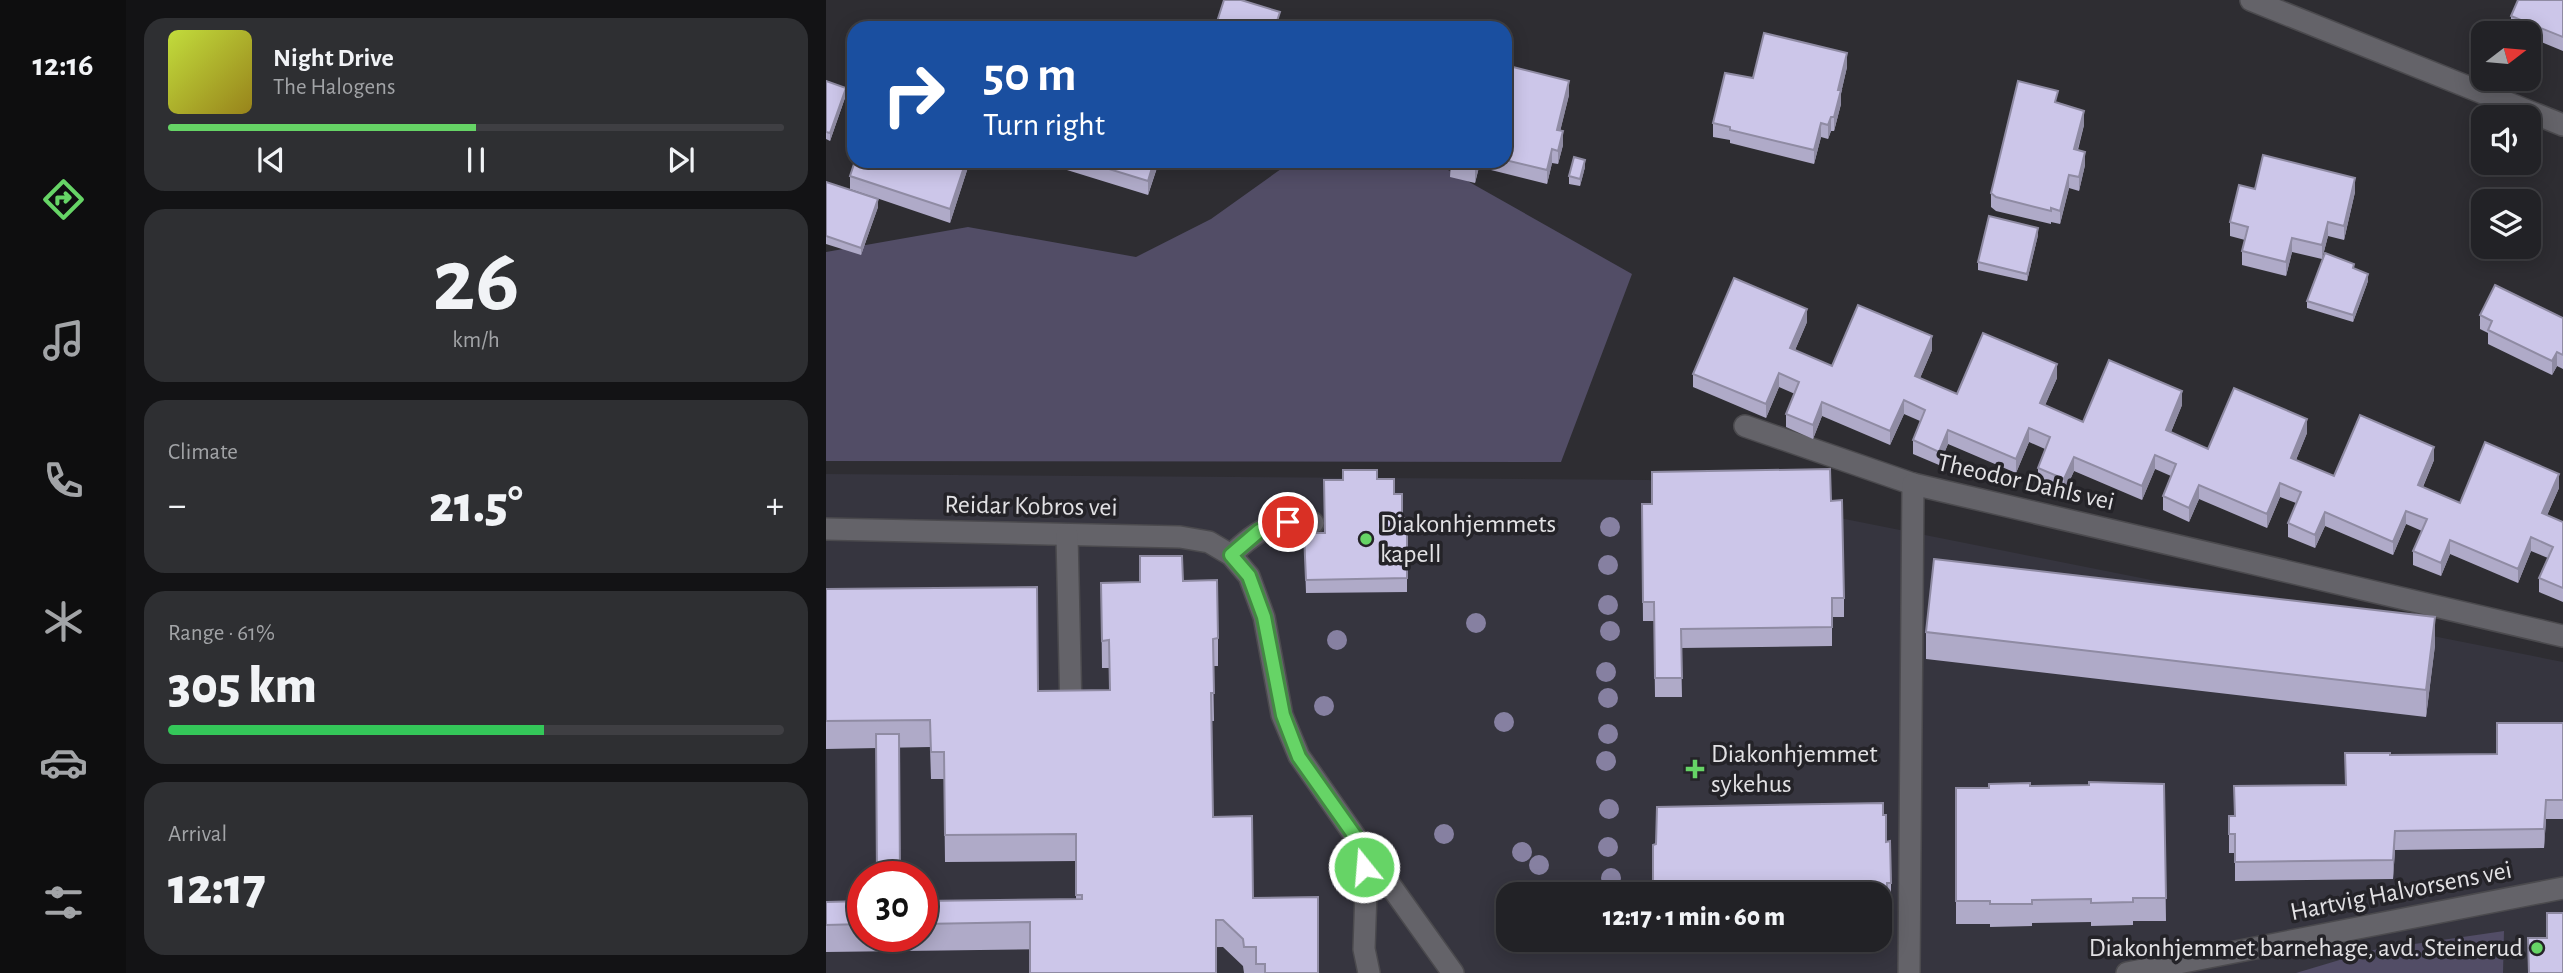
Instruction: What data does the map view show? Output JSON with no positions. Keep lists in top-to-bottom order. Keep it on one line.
{"streets":{"street":["Theodor Dahls vei","Reidar Kobros vei","Hartvig Halvorsens vei"]},"places":{"other":["Diakonhjemmets kapell","Diakonhjemmet barnehage, avd. Steinerud"],"health":["Diakonhjemmet sykehus"]},"north":"right","page":{"tabs":"12:16","turn":["50 m","Turn right"],"song":["Night Drive","The Halogens"],"tile":[["26","km/h"],"Climate",["Range · 61%","305 km"],["Arrival","12:17"]],"heat":["−","21.5°","+"],"limit":"30","trip":"12:17 · 1 min · 60 m"}}
